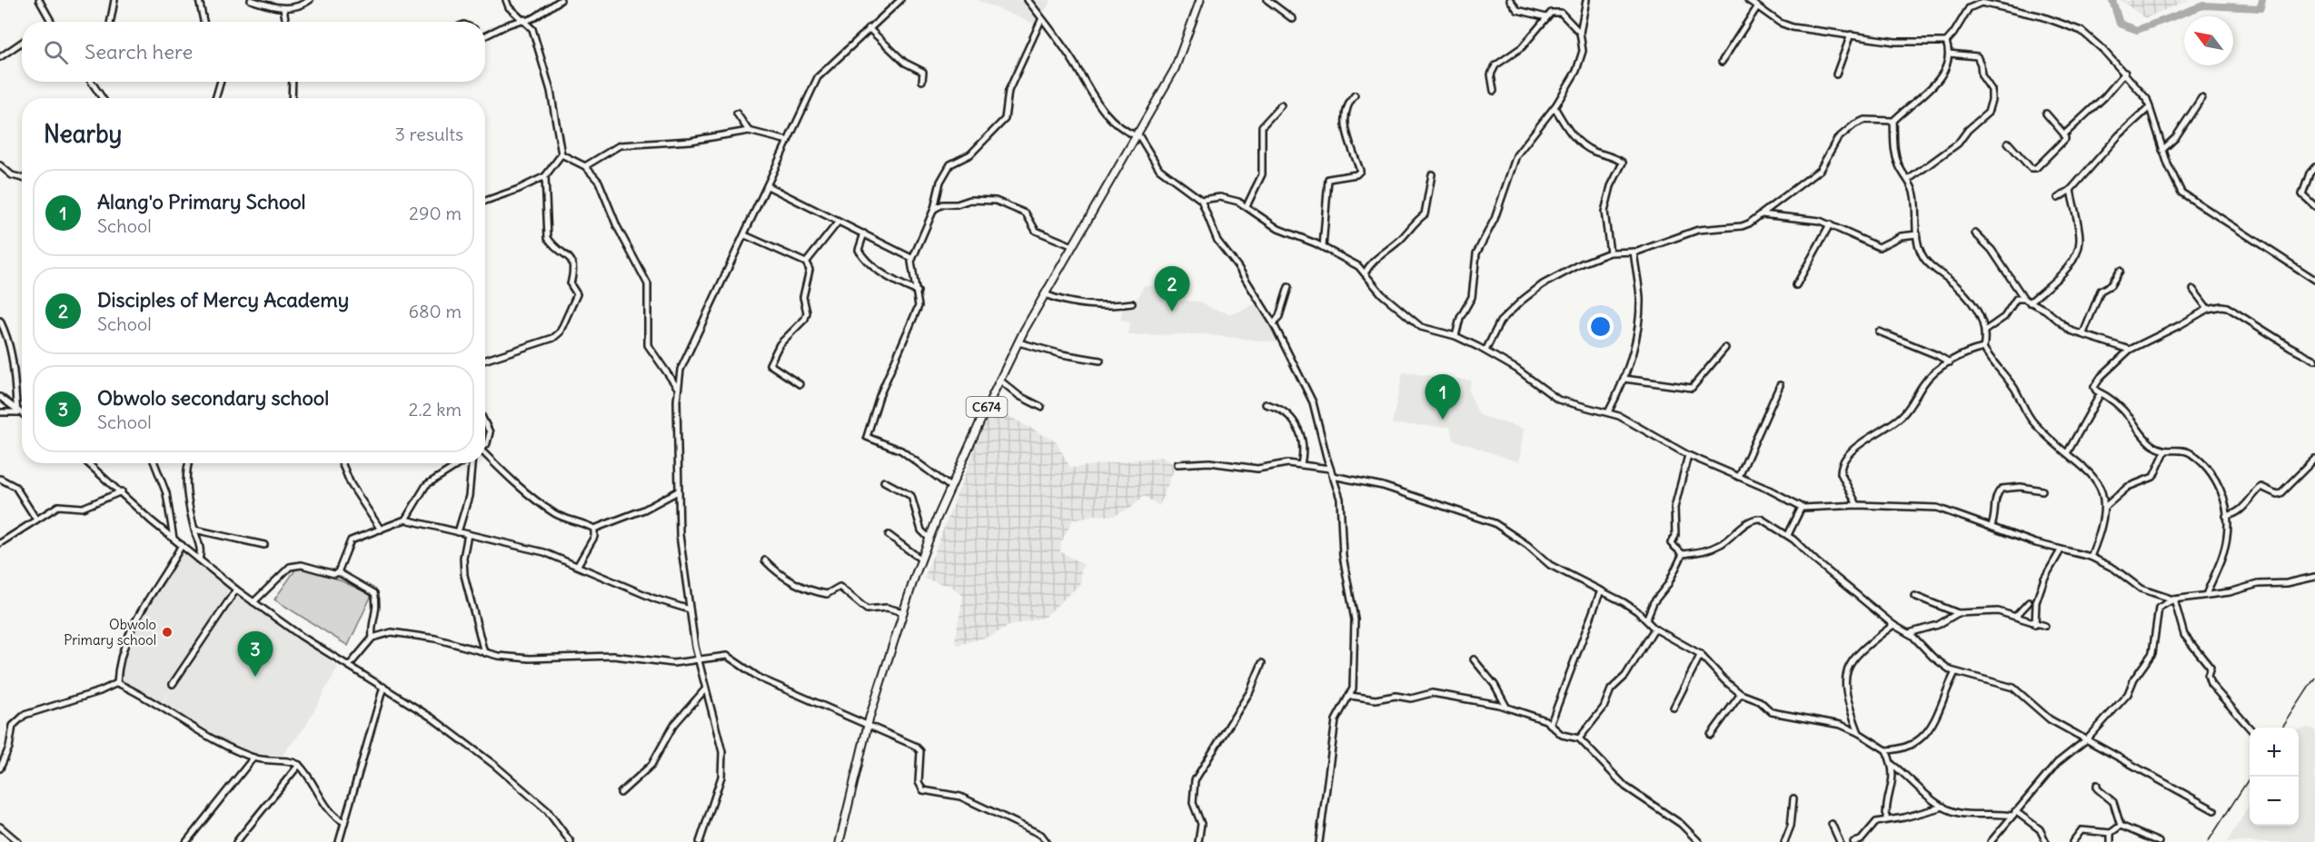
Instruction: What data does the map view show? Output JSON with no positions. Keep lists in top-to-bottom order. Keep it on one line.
{"streets":{"main road":["C674"]},"places":["Obwolo Primary school"],"north":"top left","page":{"search":"Search here","heading":["Nearby","3 results"],"list":[{"mark":"1","name":"Alang'o Primary School","note":"School","value":"290 m"},{"mark":"2","name":"Disciples of Mercy Academy","note":"School","value":"680 m"},{"mark":"3","name":"Obwolo secondary school","note":"School","value":"2.2 km"}],"pins":["2","1","3"],"map_buttons":["+","−"]}}
